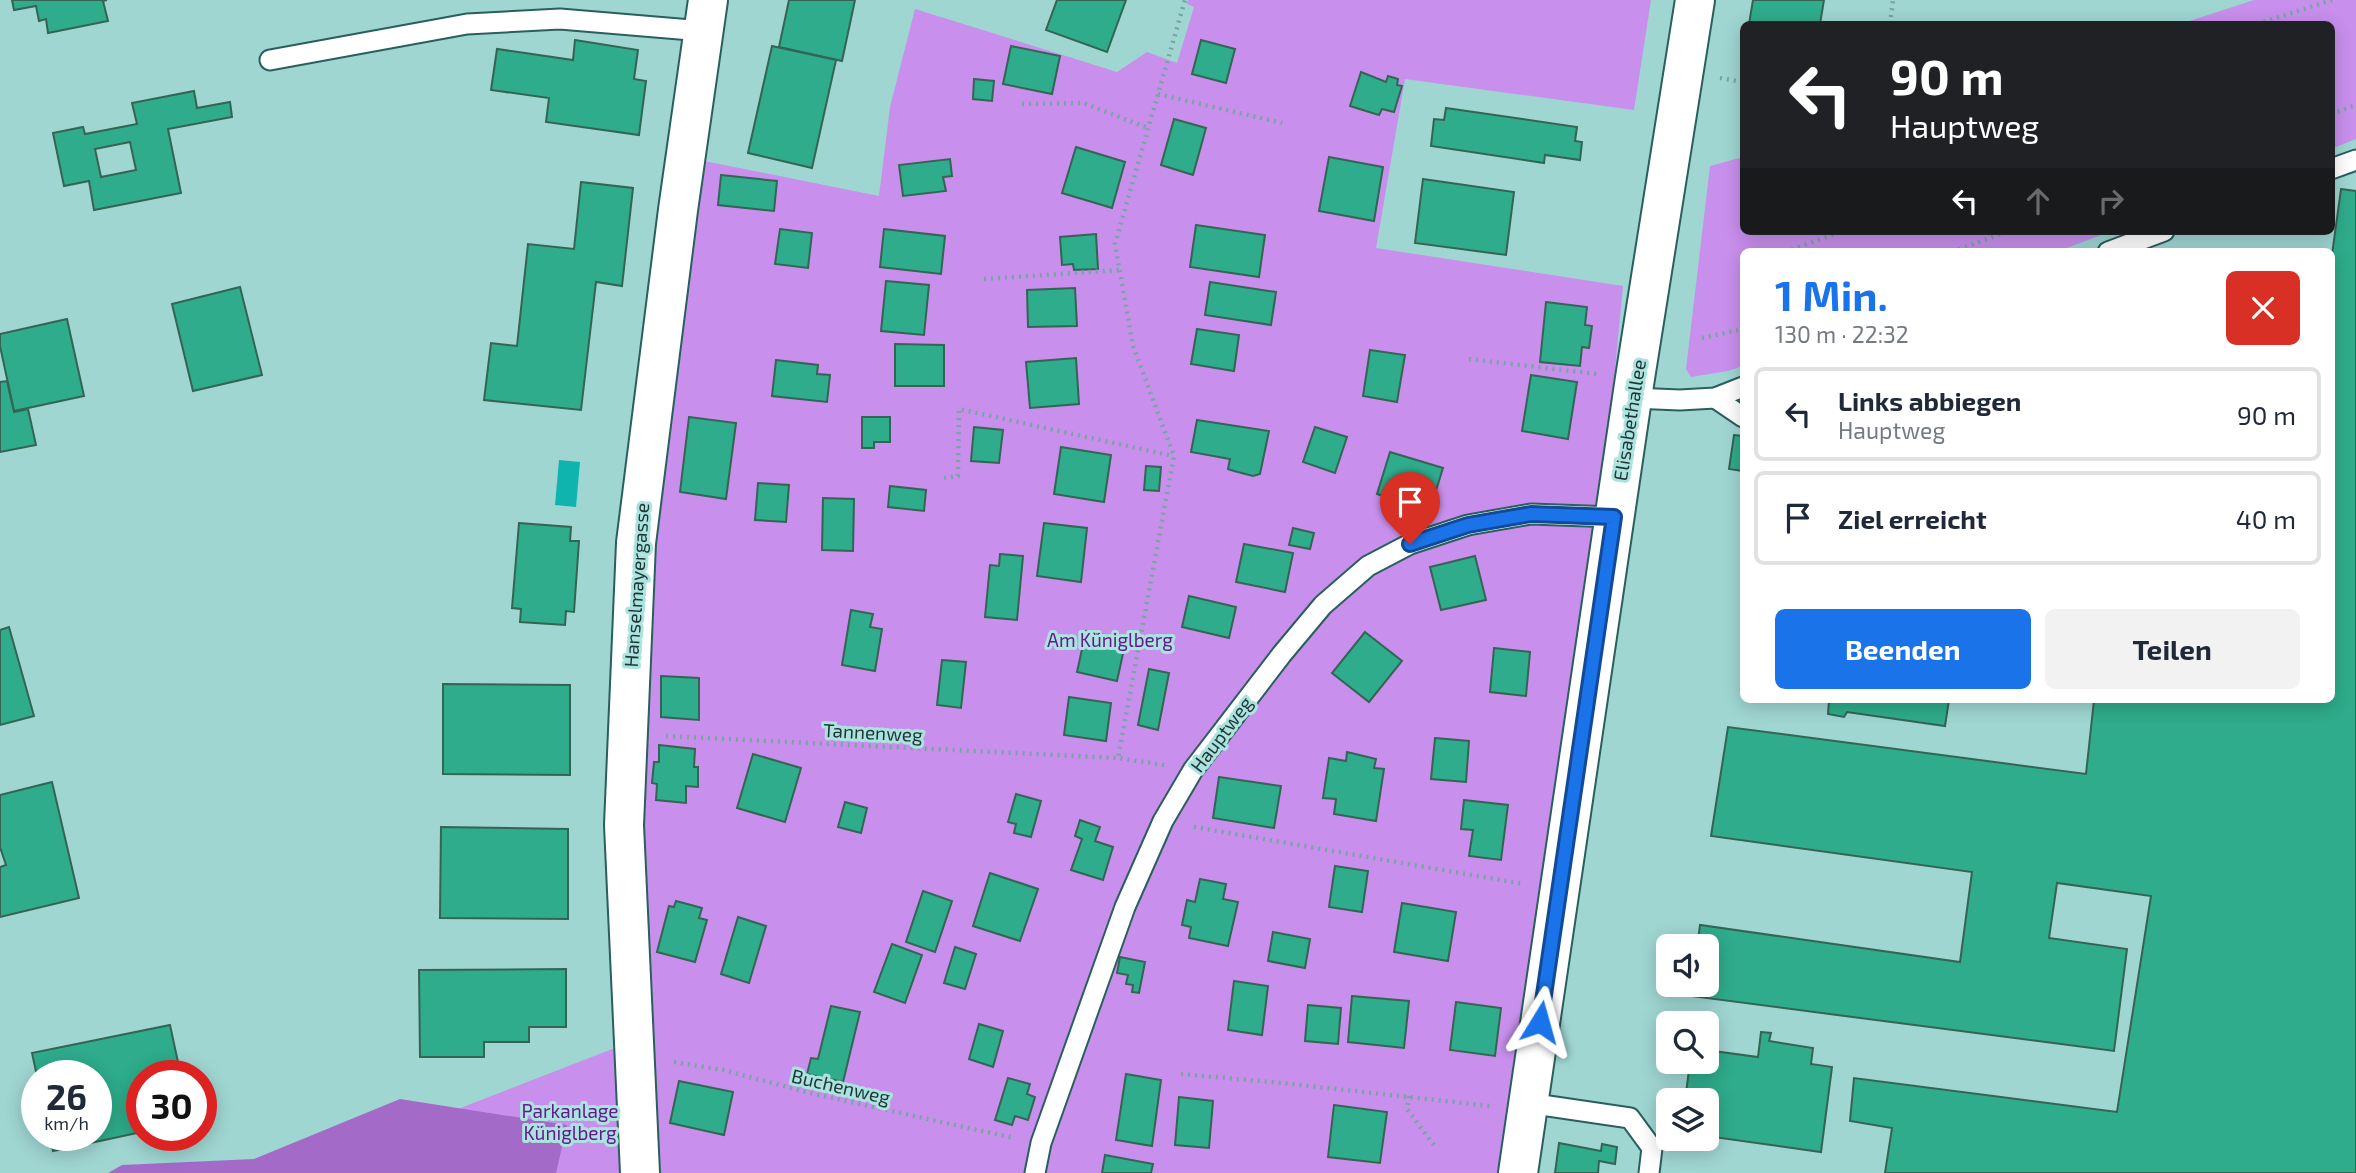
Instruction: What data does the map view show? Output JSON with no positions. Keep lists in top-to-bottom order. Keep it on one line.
{"streets":{"street":["Elisabethallee","Hanselmayergasse"],"lane":["Hauptweg"],"path":["Tannenweg","Buchenweg"]},"crossings":[["Elisabethallee","Hauptweg"],["Hanselmayergasse","Tannenweg"],["Hanselmayergasse","Buchenweg"],["Tannenweg","Hauptweg"],["Hauptweg","Buchenweg"]],"parks":["Am Küniglberg","Parkanlage Küniglberg"],"page":{"turn":["90 m","Hauptweg"],"heading":["1 Min.","130 m · 22:32"],"list":[{"name":"Links abbiegen","note":"Hauptweg","value":"90 m"},{"name":"Ziel erreicht","value":"40 m"}],"buttons":["Beenden","Teilen"],"speed":"26 km/h","limit":"30"}}
